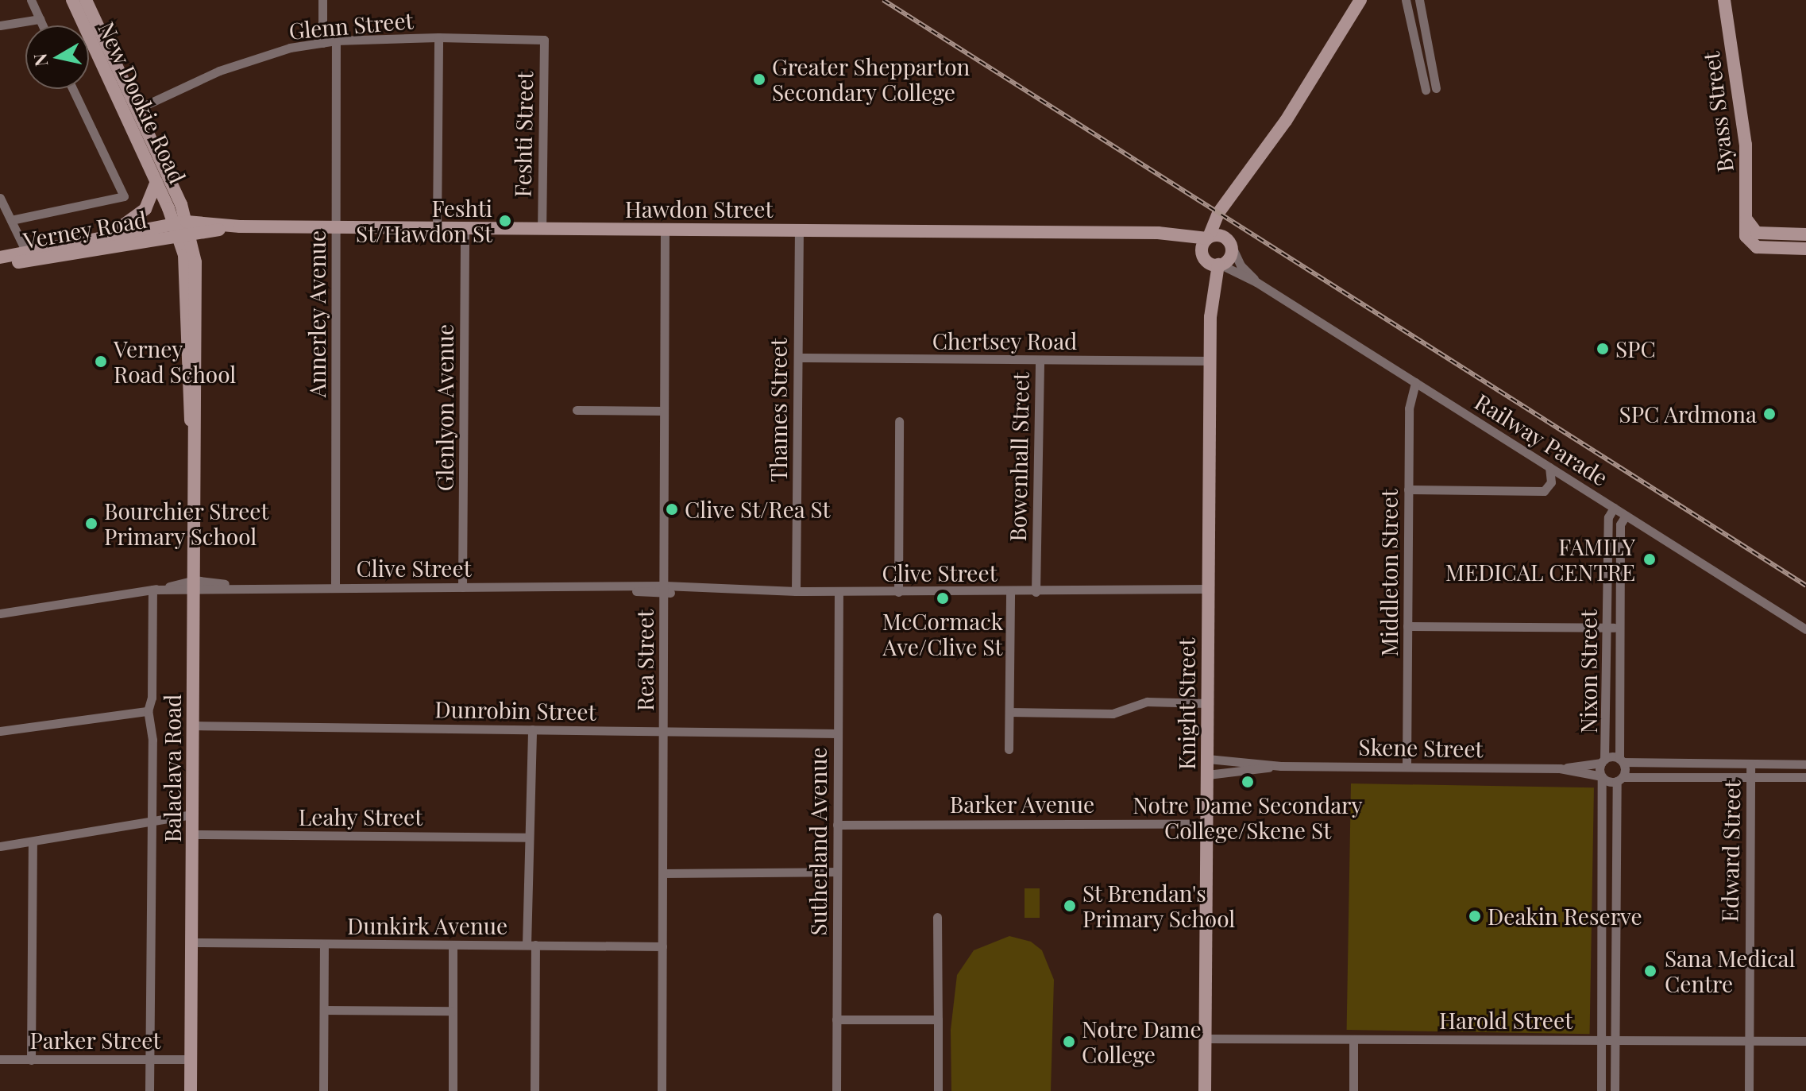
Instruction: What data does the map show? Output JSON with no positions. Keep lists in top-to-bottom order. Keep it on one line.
{"streets":{"street":["Glenn Street","New Dookie Road","Byass Street","Feshti Street","Hawdon Street","Verney Road","Annerley Avenue","Chertsey Road","Glenlyon Avenue","Thames Street","Railway Parade","Bowenhall Street","Clive Street","Middleton Street","Rea Street","Nixon Street","Knight Street","Dunrobin Street","Skene Street","Balaclava Road","Barker Avenue","Leahy Street","Sutherland Avenue","Edward Street","Dunkirk Avenue","Harold Street","Parker Street"]},"crossings":[["Glenn Street","New Dookie Road"],["Glenn Street","Feshti Street"],["Glenn Street","Annerley Avenue"],["New Dookie Road","Hawdon Street"],["New Dookie Road","Verney Road"],["New Dookie Road","Balaclava Road"],["Feshti Street","Hawdon Street"],["Hawdon Street","Verney Road"],["Hawdon Street","Annerley Avenue"],["Hawdon Street","Glenlyon Avenue"],["Hawdon Street","Thames Street"],["Hawdon Street","Railway Parade"],["Hawdon Street","Rea Street"],["Hawdon Street","Knight Street"],["Hawdon Street","Balaclava Road"],["Verney Road","Balaclava Road"],["Annerley Avenue","Clive Street"],["Chertsey Road","Thames Street"],["Chertsey Road","Bowenhall Street"],["Chertsey Road","Knight Street"],["Glenlyon Avenue","Clive Street"],["Thames Street","Clive Street"],["Railway Parade","Middleton Street"],["Railway Parade","Nixon Street"],["Railway Parade","Knight Street"],["Bowenhall Street","Clive Street"],["Clive Street","Rea Street"],["Clive Street","Knight Street"],["Clive Street","Balaclava Road"],["Clive Street","Sutherland Avenue"],["Middleton Street","Skene Street"],["Rea Street","Dunrobin Street"],["Rea Street","Dunkirk Avenue"],["Nixon Street","Skene Street"],["Knight Street","Skene Street"],["Knight Street","Barker Avenue"],["Knight Street","Harold Street"],["Dunrobin Street","Balaclava Road"],["Dunrobin Street","Sutherland Avenue"],["Balaclava Road","Leahy Street"],["Balaclava Road","Dunkirk Avenue"],["Balaclava Road","Parker Street"],["Barker Avenue","Sutherland Avenue"],["Edward Street","Harold Street"]],"places":["Greater Shepparton Secondary College","Feshti St/Hawdon St","SPC","Verney Road School","SPC Ardmona","Clive St/Rea St","Bourchier Street Primary School","FAMILY MEDICAL CENTRE","McCormack Ave/Clive St","Notre Dame Secondary College/Skene St","St Brendan's Primary School","Deakin Reserve","Sana Medical Centre","Notre Dame College"],"north":"left"}
